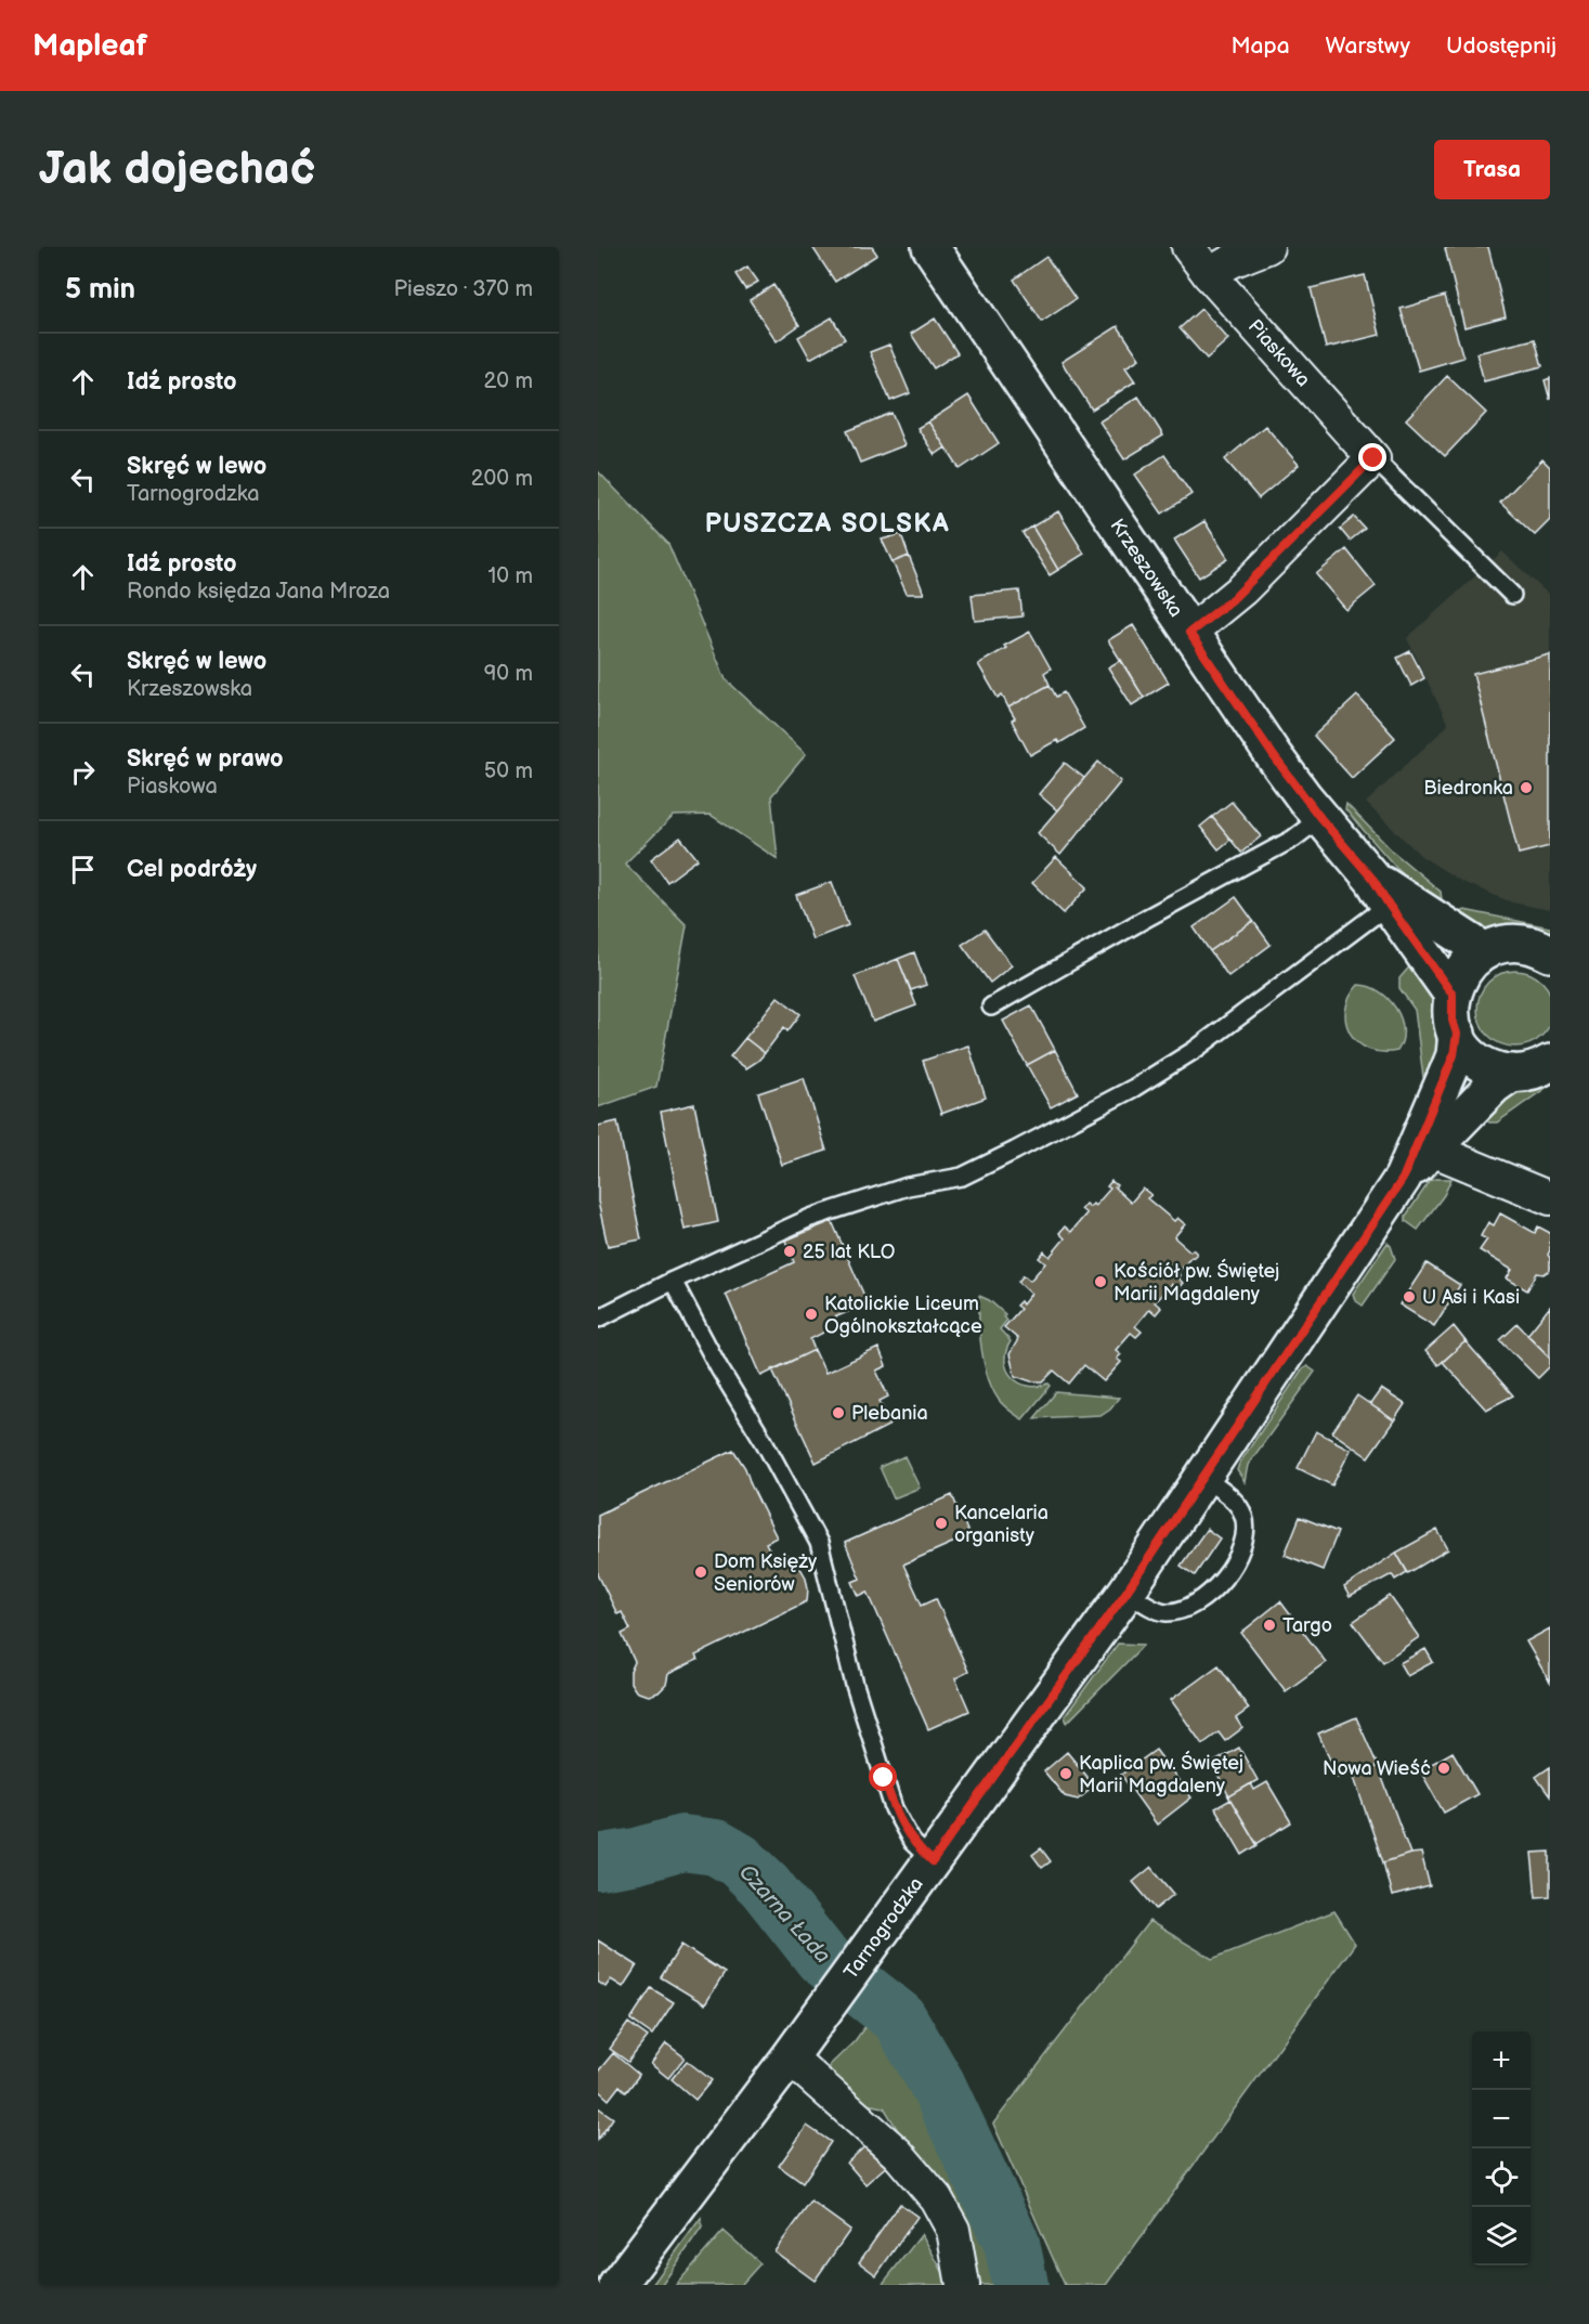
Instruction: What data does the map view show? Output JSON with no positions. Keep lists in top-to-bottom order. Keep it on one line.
{"streets":{"street":["Piaskowa","Krzeszowska","Tarnogrodzka"]},"districts":["PUSZCZA SOLSKA"],"water":["Czarna Łada"],"places":["Biedronka","25 lat KLO","Kościół pw. Świętej Marii Magdaleny","U Asi i Kasi","Katolickie Liceum Ogólnokształcące","Plebania","Kancelaria organisty","Dom Księży Seniorów","Targo","Nowa Wieść","Kaplica pw. Świętej Marii Magdaleny"],"page":{"header":"Mapleaf","nav":["Mapa","Warstwy","Udostępnij"],"buttons":"Trasa","title":"Jak dojechać","heading":["5 min","Pieszo · 370 m"],"list":[["Idź prosto","20 m"],["Skręć w lewo","Tarnogrodzka","200 m"],["Idź prosto","Rondo księdza Jana Mroza","10 m"],["Skręć w lewo","Krzeszowska","90 m"],["Skręć w prawo","Piaskowa","50 m"],"Cel podróży"],"map_buttons":["+","−"]}}
